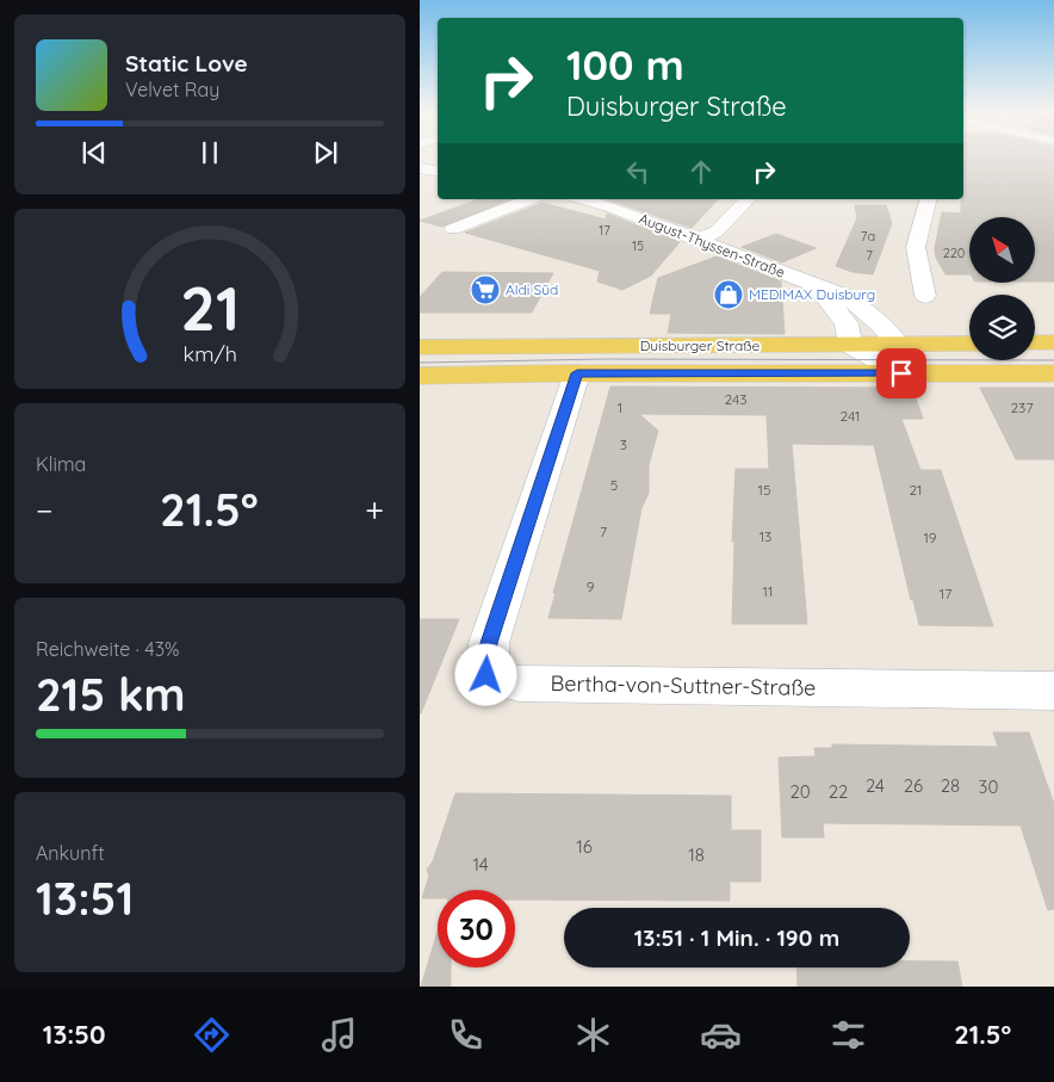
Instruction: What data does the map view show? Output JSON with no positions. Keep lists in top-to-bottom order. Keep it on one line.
{"streets":{"main road":["Duisburger Straße"],"street":["August-Thyssen-Straße","Bertha-von-Suttner-Straße"]},"crossings":[["August-Thyssen-Straße","Duisburger Straße"],["Duisburger Straße","Bertha-von-Suttner-Straße"]],"places":{"supermarket":["Aldi Süd"],"shop":["MEDIMAX Duisburg"]},"house_numbers":["17","7a","15","220","7","243","1","237","241","3","5","15","21","7","13","19","9","11","17","24","26","28","30","20","22","16","18","14"],"north":"top left","page":{"turn":["100 m","Duisburger Straße"],"song":["Static Love","Velvet Ray"],"tile":["Klima",["Reichweite · 43%","215 km"],["Ankunft","13:51"]],"heat":["−","21.5°","+"],"limit":"30","trip":"13:51 · 1 Min. · 190 m","tabs":["13:50","21.5°"],"gauge":["21","km/h"]}}
